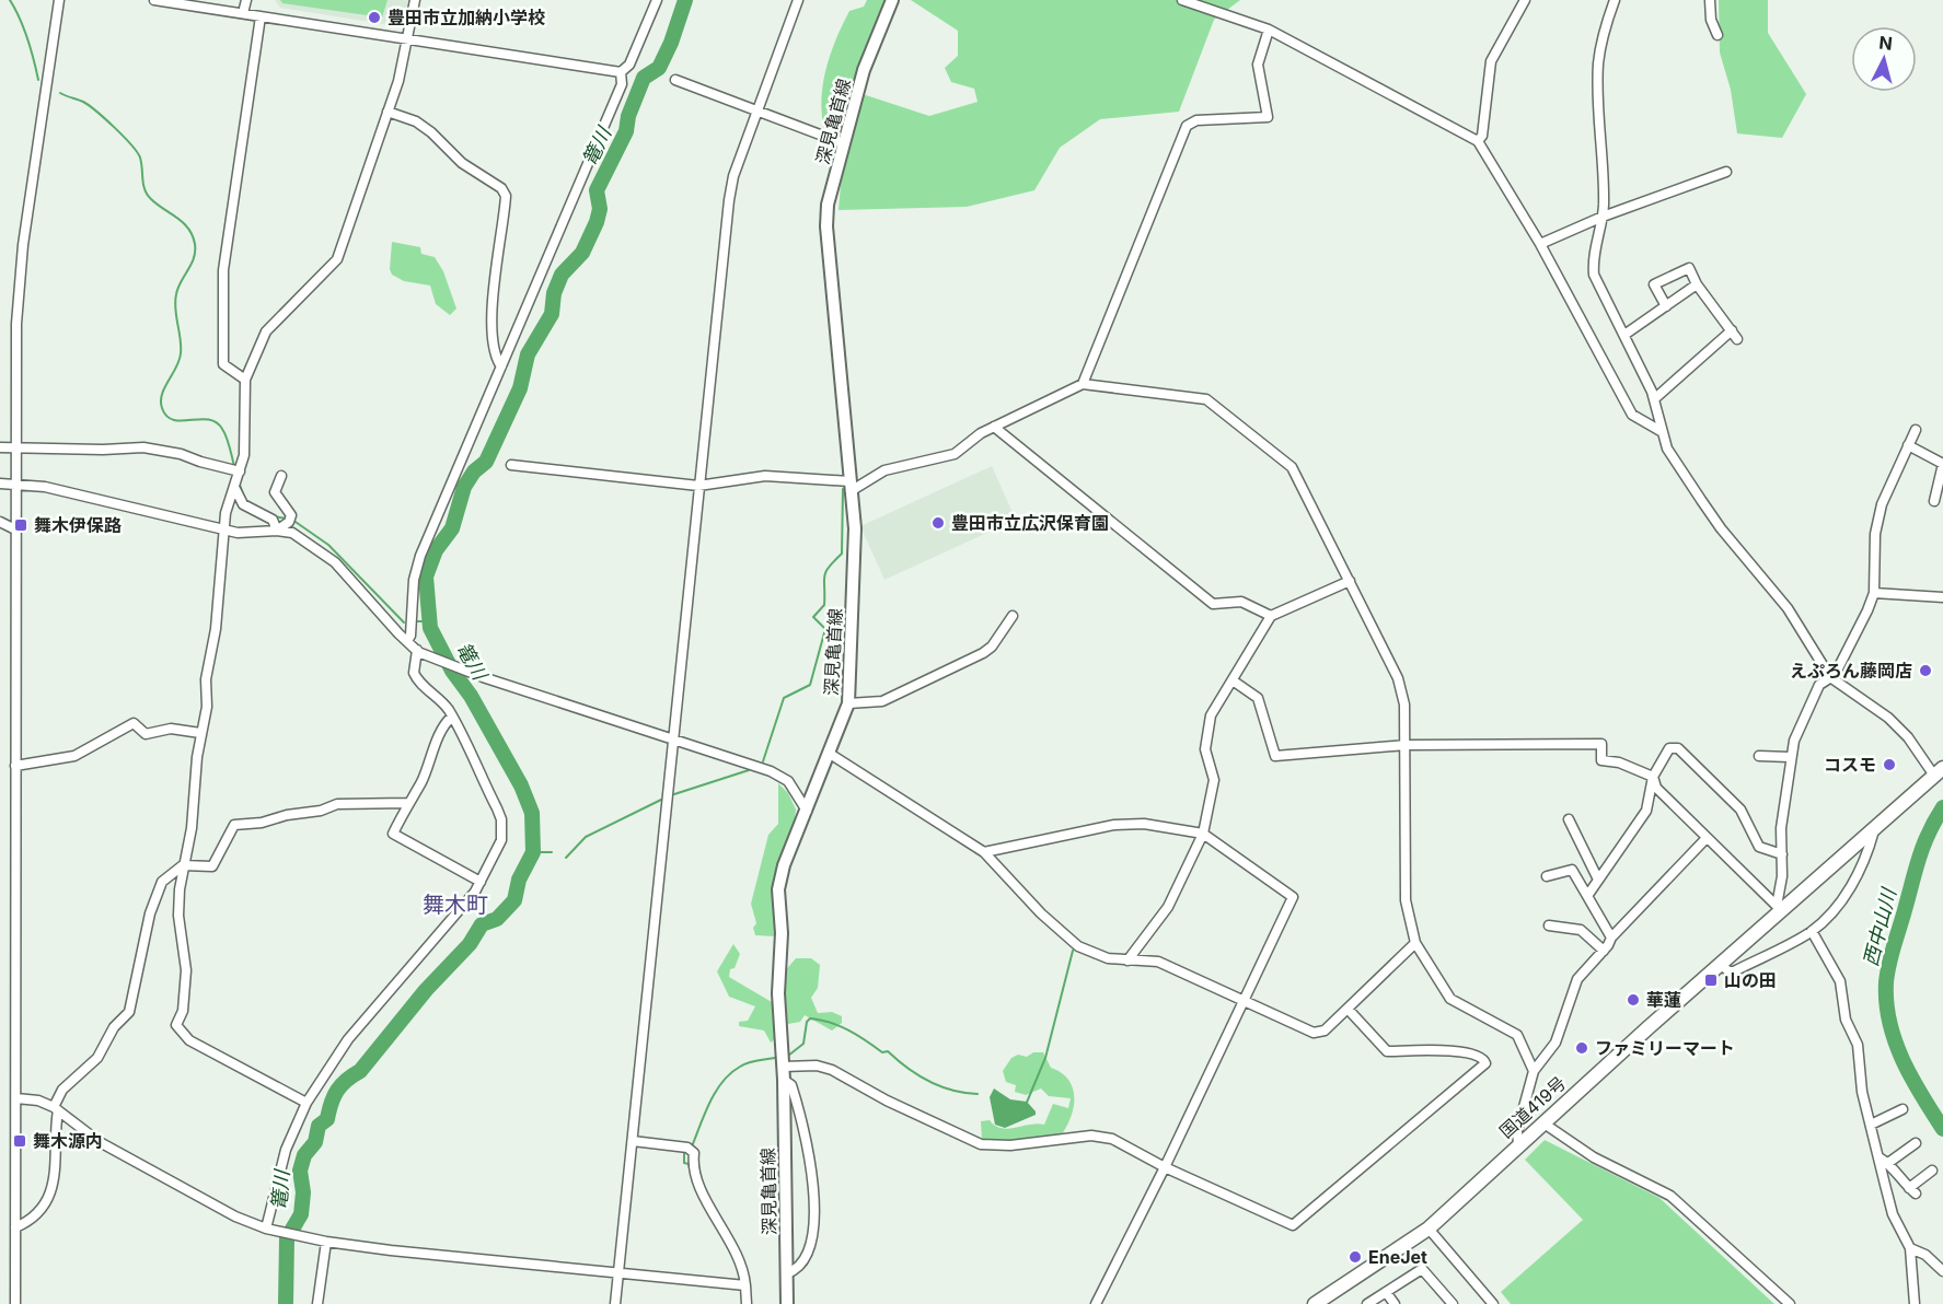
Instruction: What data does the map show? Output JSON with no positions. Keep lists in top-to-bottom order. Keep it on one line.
{"streets":{"highway":["国道419号"],"main road":["深見亀首線"]},"districts":["舞木町"],"water":["篭川","西中山川"],"places":{"other":["豊田市立加納小学校","豊田市立広沢保育園","えぷろん藤岡店","コスモ","華蓮","ファミリーマート","EneJet"],"transit":["舞木伊保路","山の田","舞木源内"]},"north":"top"}
